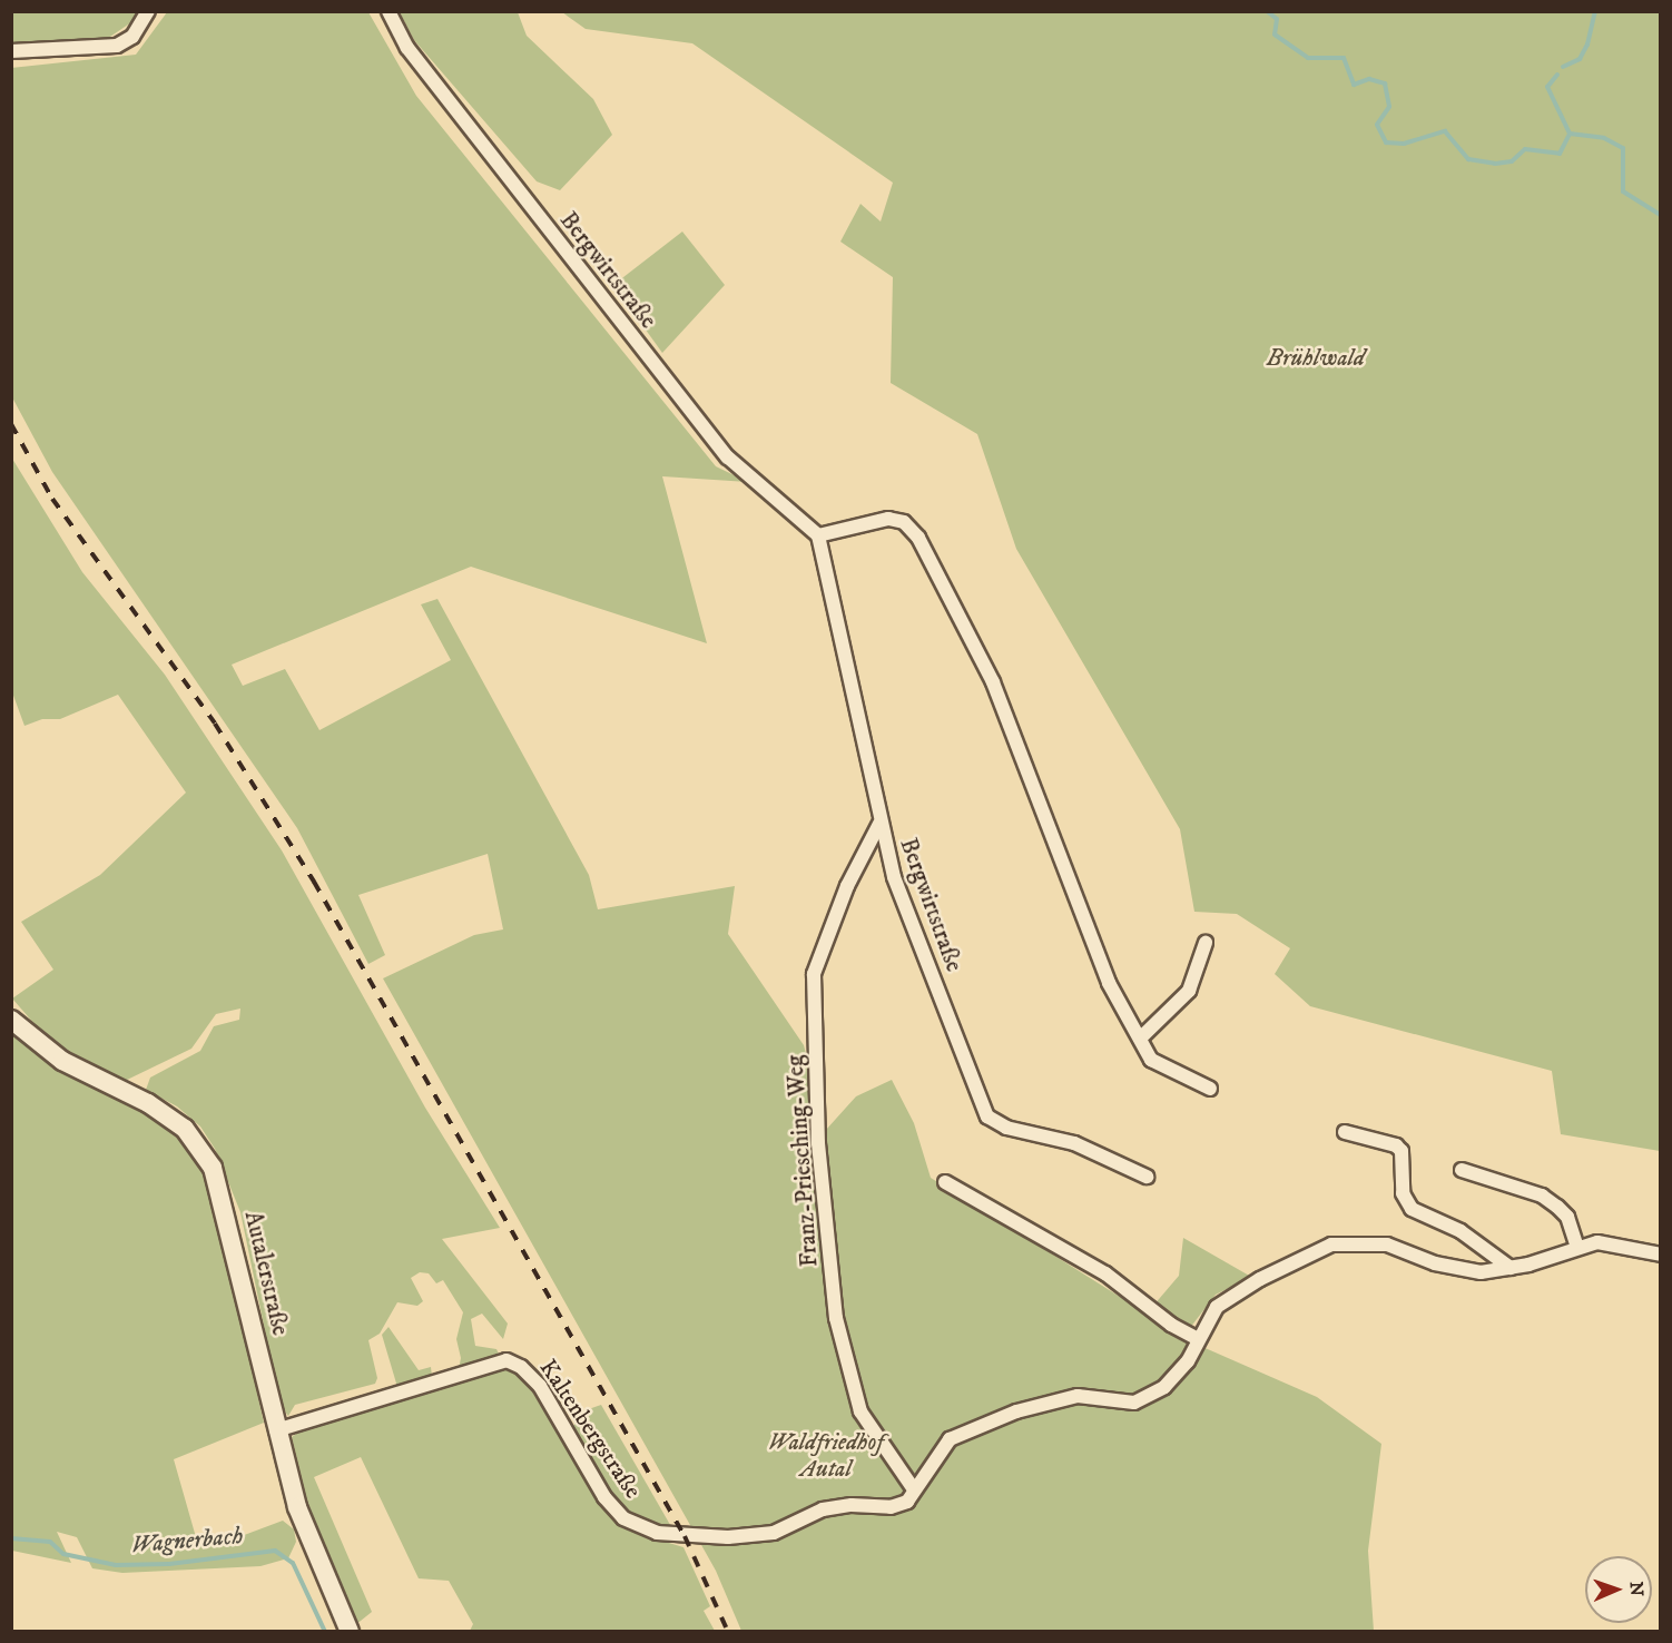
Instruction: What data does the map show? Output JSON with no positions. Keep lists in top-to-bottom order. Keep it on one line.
{"streets":{"main road":["Autalerstraße"],"street":["Bergwirtstraße","Franz-Priesching-Weg","Kaltenbergstraße"]},"crossings":[["Bergwirtstraße","Franz-Priesching-Weg"],["Franz-Priesching-Weg","Kaltenbergstraße"],["Autalerstraße","Kaltenbergstraße"]],"water":["Wagnerbach"],"parks":["Brühlwald","Waldfriedhof Autal"],"north":"right"}
